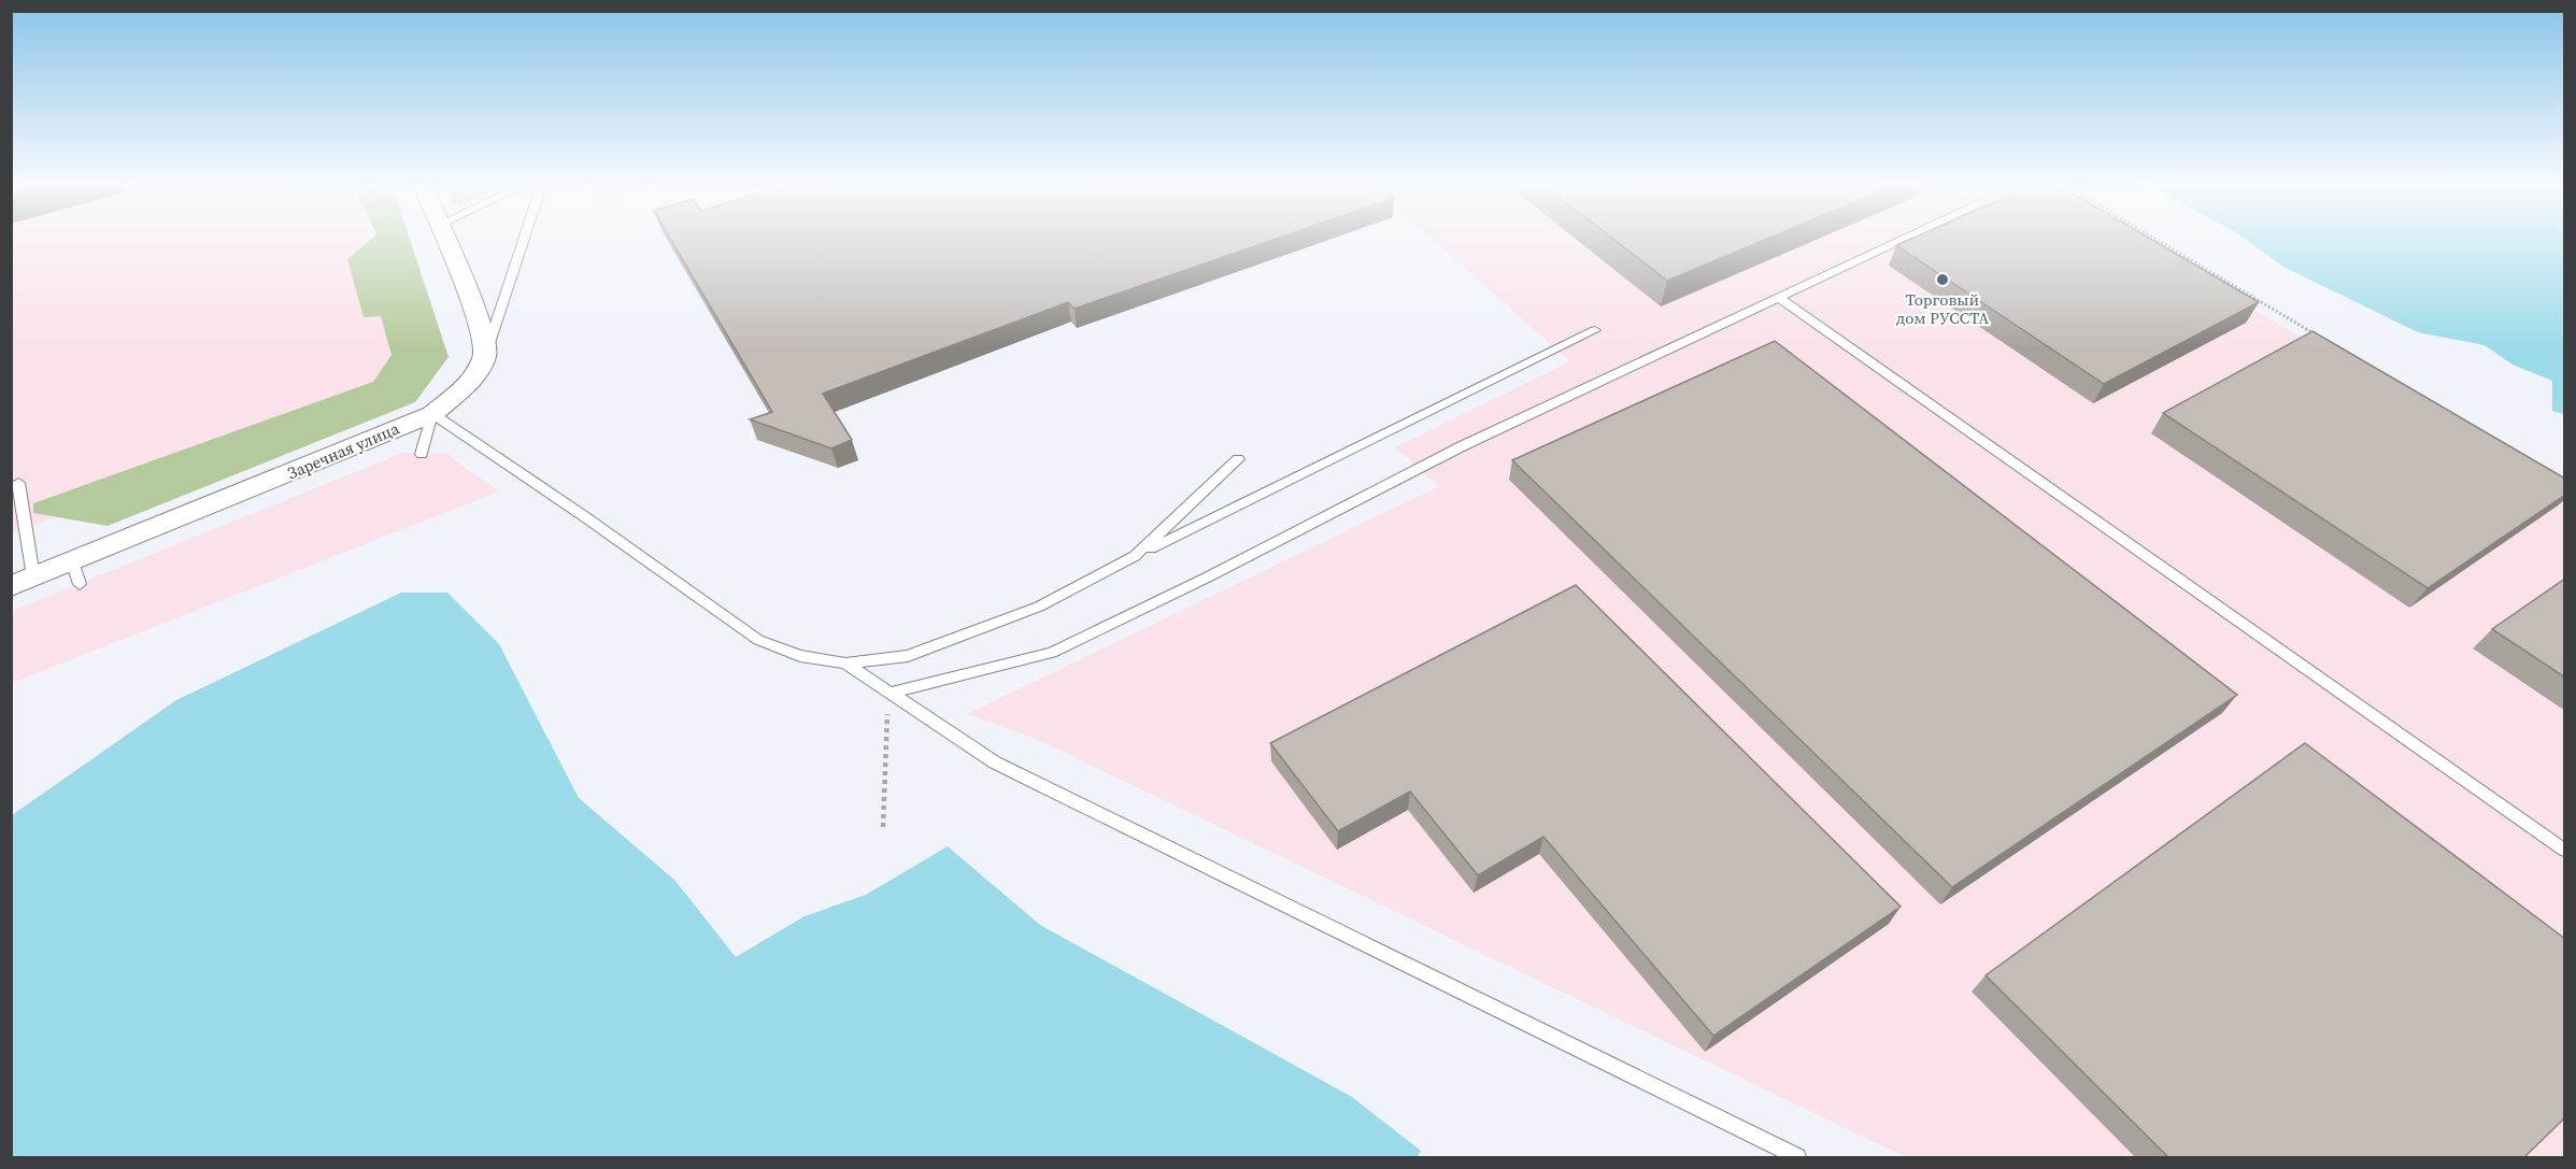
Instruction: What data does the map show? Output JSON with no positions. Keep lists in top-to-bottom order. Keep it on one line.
{"streets":{"street":["Заречная улица"]},"places":["Торговый дом РУССТА"]}
